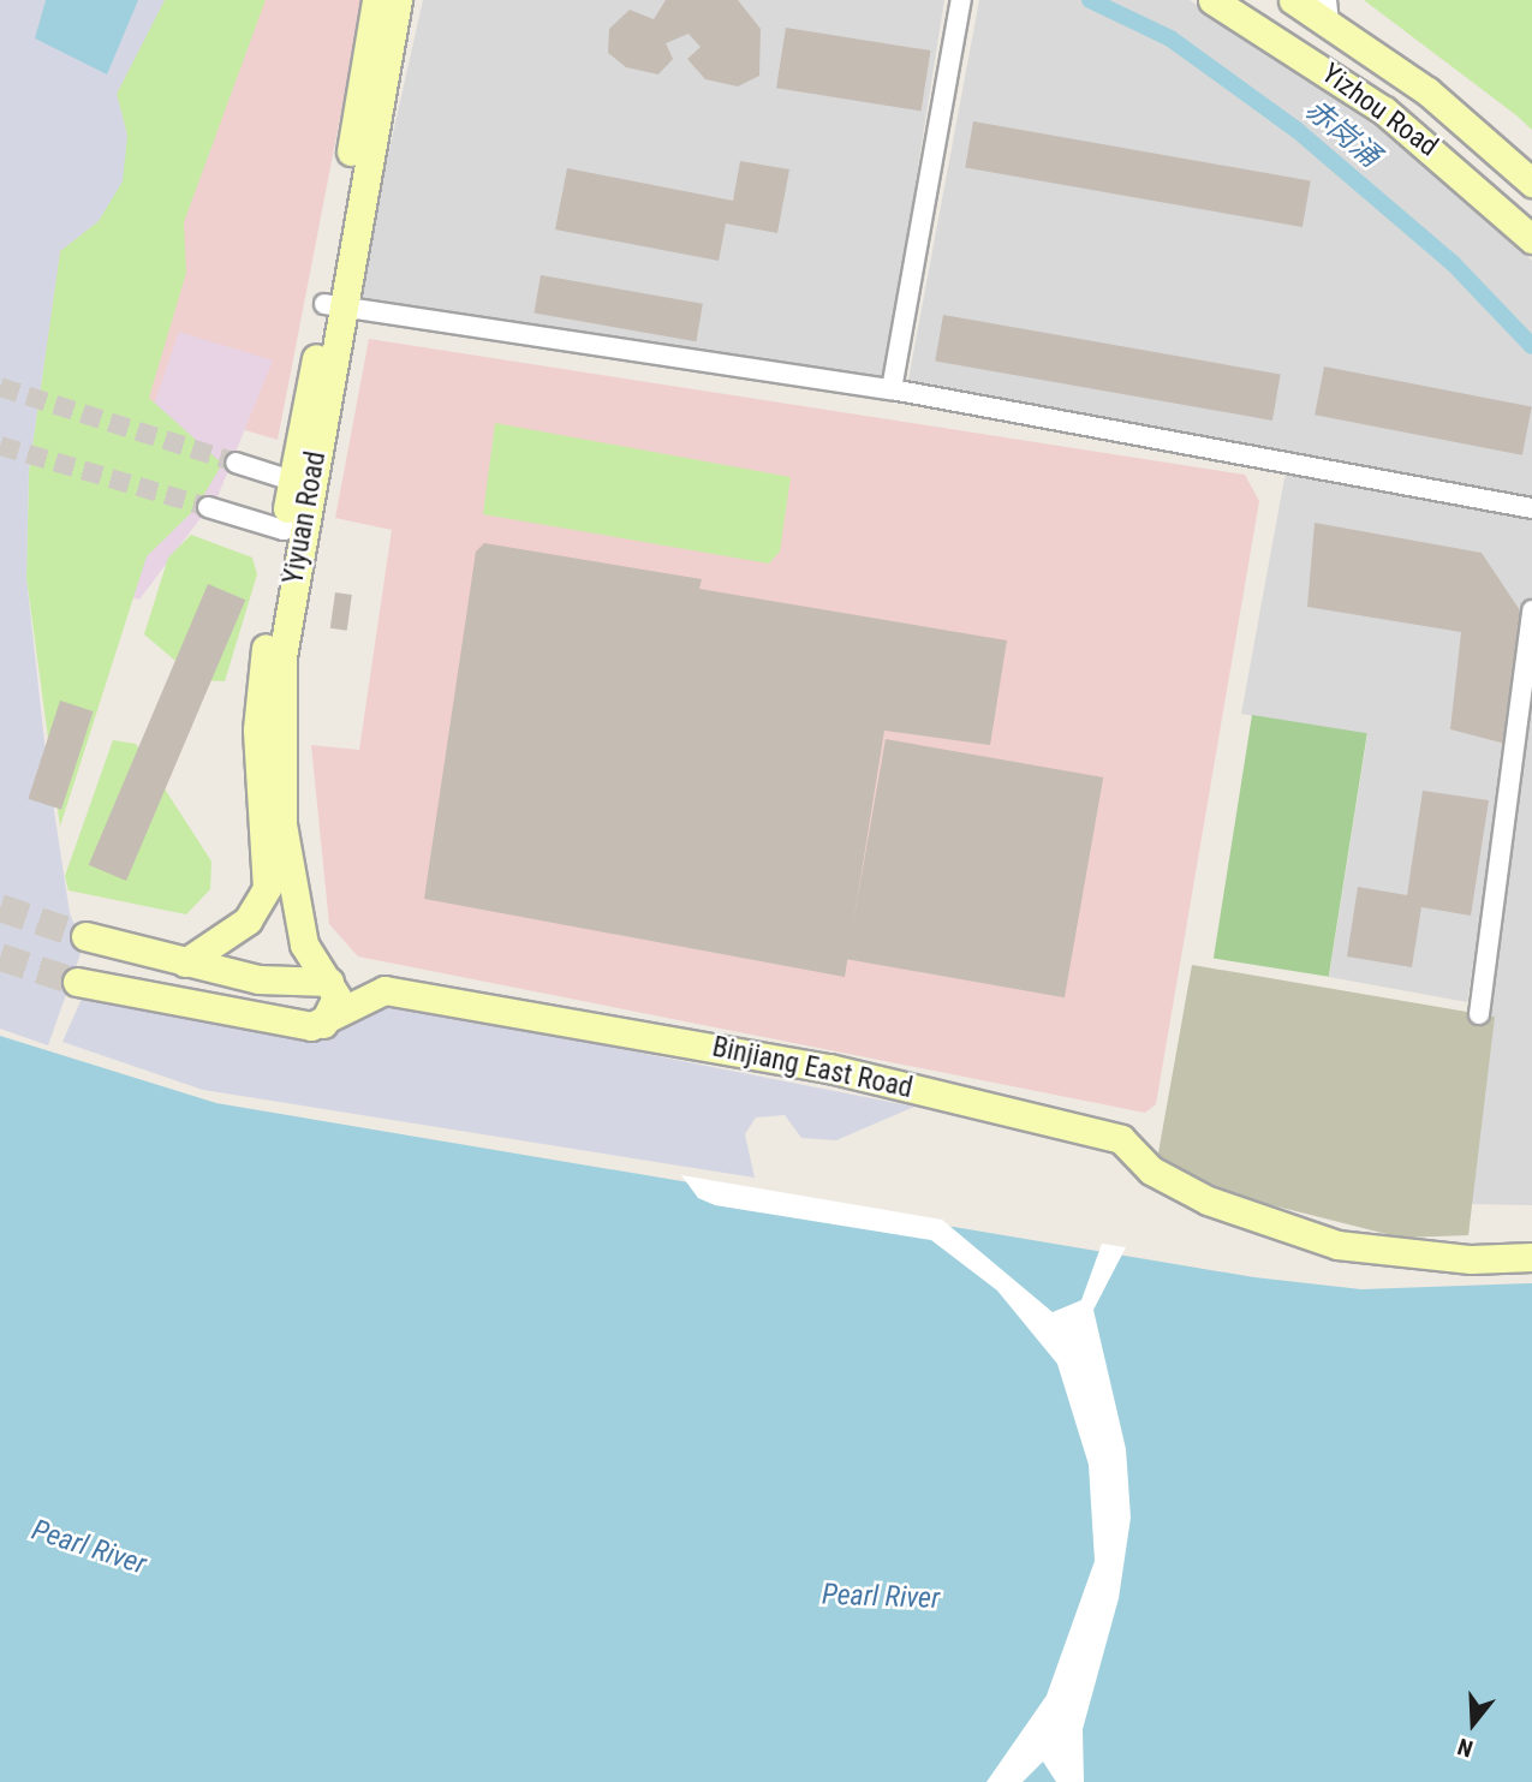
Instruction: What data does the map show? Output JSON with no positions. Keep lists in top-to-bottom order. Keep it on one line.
{"streets":{"street":["Yizhou Road","Yiyuan Road","Binjiang East Road"]},"water":["赤岗涌","Pearl River"],"north":"bottom"}
